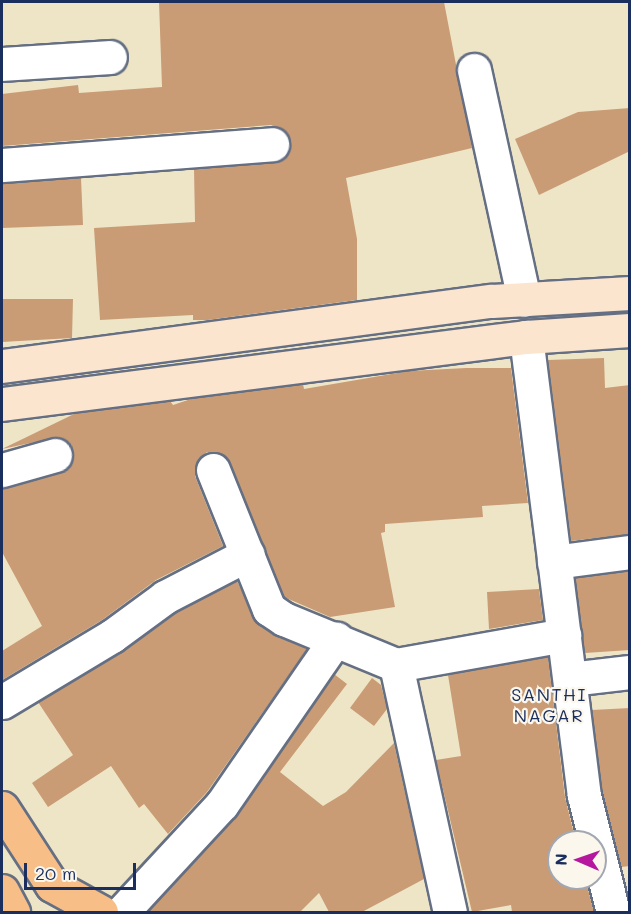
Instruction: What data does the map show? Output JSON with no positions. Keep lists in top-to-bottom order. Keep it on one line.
{"districts":["SANTHI NAGAR"],"scale_bar":"20 m","north":"left"}
